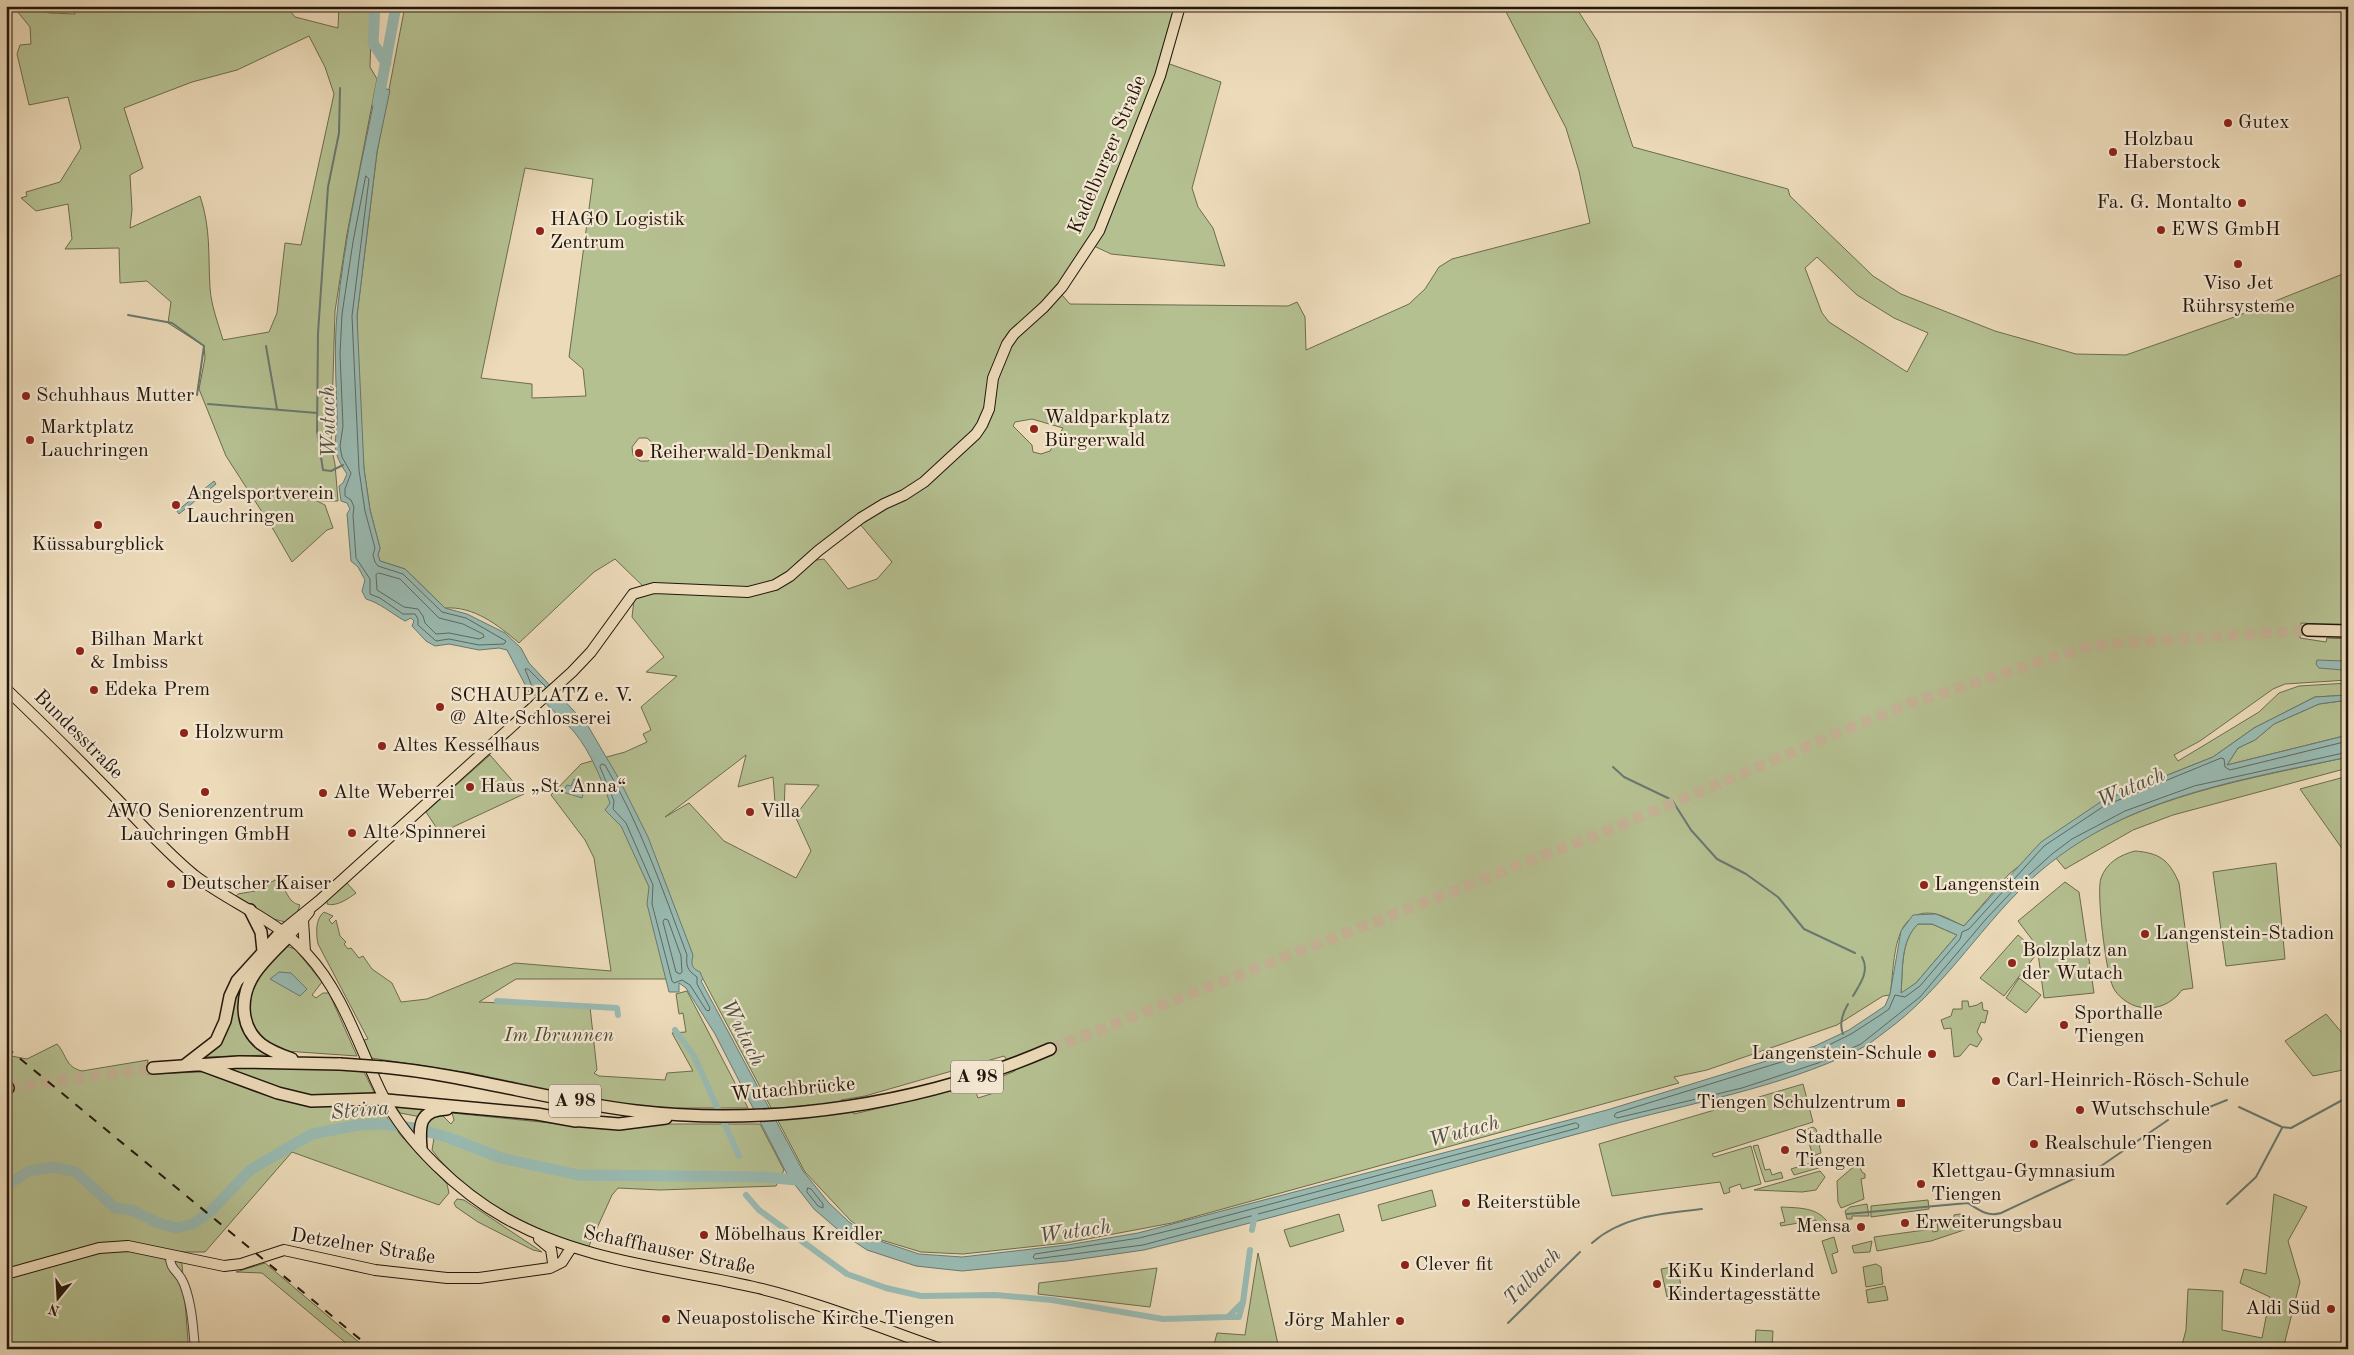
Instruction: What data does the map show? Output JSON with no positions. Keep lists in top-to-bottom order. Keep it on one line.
{"streets":{"highway":["A 98","Wutachbrücke"],"main road":["Kadelburger Straße","Bundesstraße","Detzelner Straße","Schaffhauser Straße"]},"crossings":[["Kadelburger Straße","Bundesstraße"],["Bundesstraße","Schaffhauser Straße"],["A 98","Wutachbrücke"]],"water":["Wutach","Steina","Talbach"],"parks":["Im Ibrunnen"],"places":{"other":["Gutex","Holzbau Haberstock","Fa. G. Montalto","EWS GmbH","HAGO Logistik Zentrum","Viso Jet Rührsysteme","Schuhhaus Mutter","Waldparkplatz Bürgerwald","Marktplatz Lauchringen","Reiherwald-Denkmal","Angelsportverein Lauchringen","Küssaburgblick","Bilhan Markt & Imbiss","Edeka Prem","SCHAUPLATZ e. V. @ Alte Schlosserei","Holzwurm","Altes Kesselhaus","Haus „St. Anna“","AWO Seniorenzentrum Lauchringen GmbH","Alte Weberrei","Villa","Alte Spinnerei","Deutscher Kaiser","Langenstein","Langenstein-Stadion","Bolzplatz an der Wutach","Sporthalle Tiengen","Langenstein-Schule","Carl-Heinrich-Rösch-Schule","Wutschschule","Realschule Tiengen","Stadthalle Tiengen","Klettgau-Gymnasium Tiengen","Reiterstüble","Erweiterungsbau","Mensa","Möbelhaus Kreidler","Clever fit","KiKu Kinderland Kindertagesstätte","Aldi Süd","Neuapostolische Kirche Tiengen","Jörg Mahler"],"transit":["Tiengen Schulzentrum"]},"north":"bottom"}
